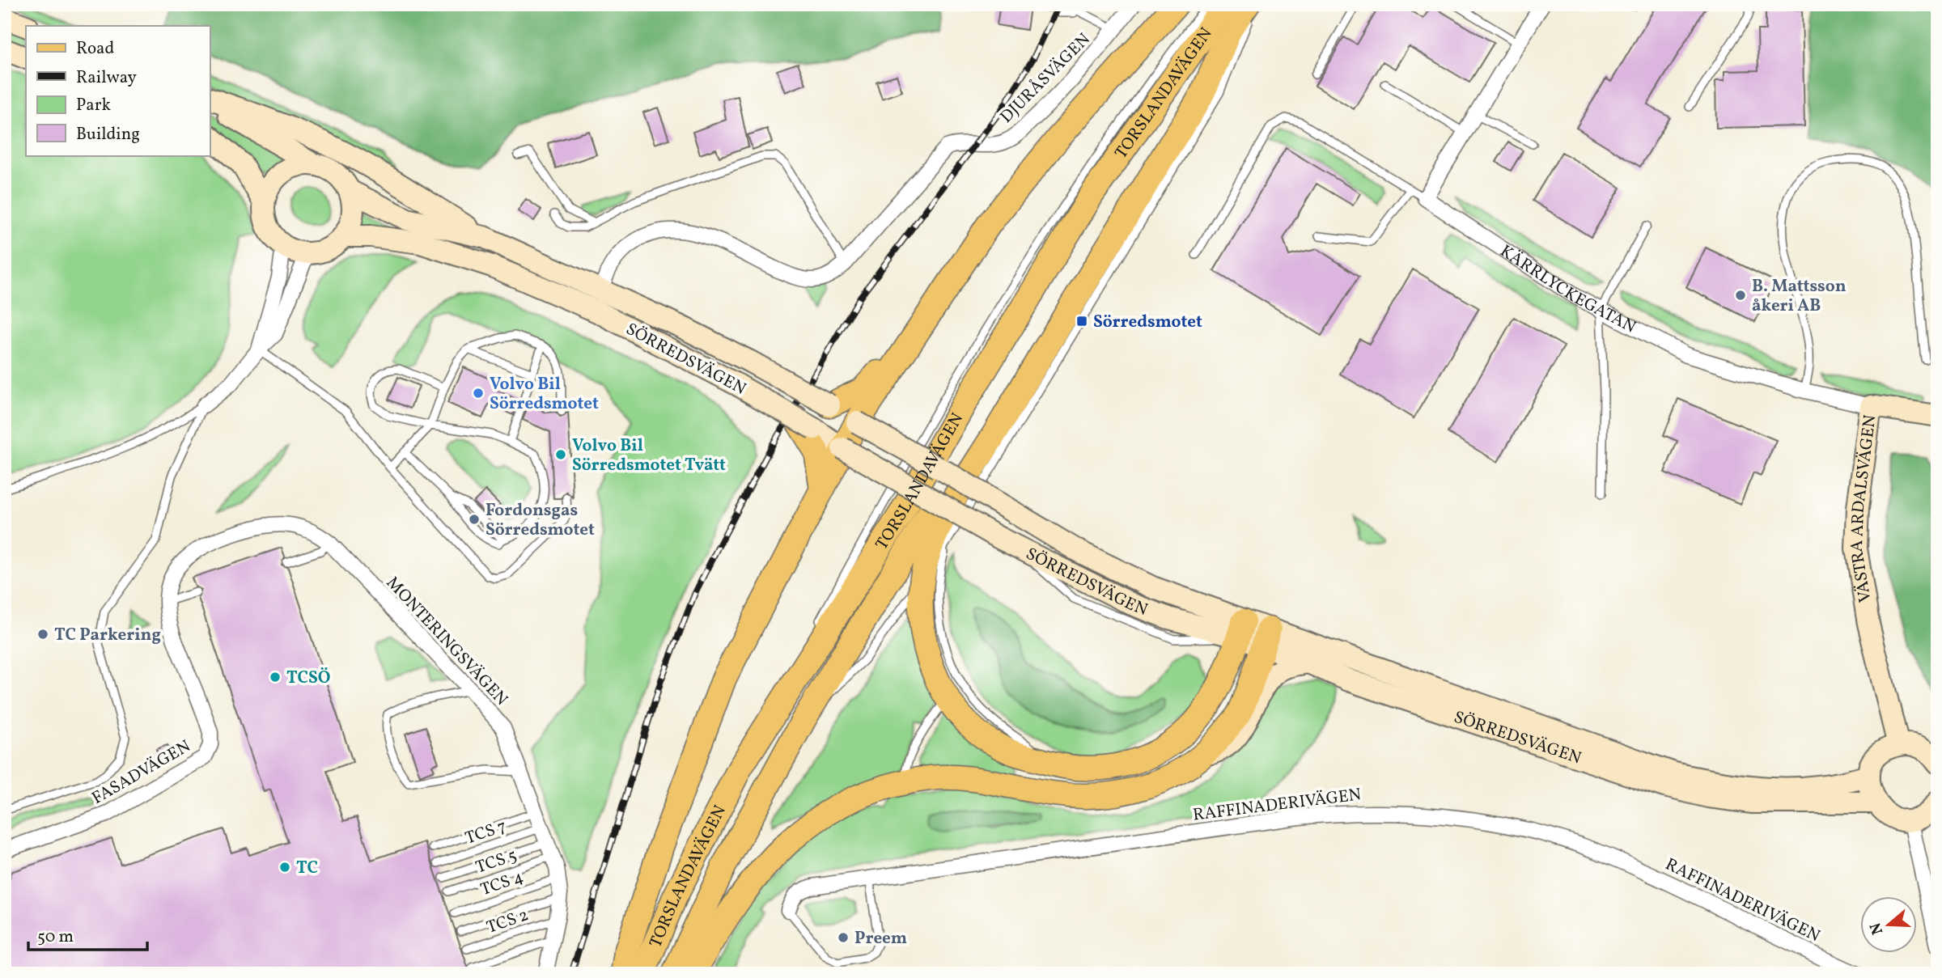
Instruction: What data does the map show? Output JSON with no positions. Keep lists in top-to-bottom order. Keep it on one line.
{"streets":{"main road":["TORSLANDAVÄGEN"],"street":["DJURÅSVÄGEN","KÄRRLYCKEGATAN","SÖRREDSVÄGEN","VÄSTRA ARDALSVÄGEN","MONTERINGSVÄGEN","FASADVÄGEN","RAFFINADERIVÄGEN"],"lane":["TCS 7","TCS 5","TCS 4","TCS 2"]},"crossings":[["DJURÅSVÄGEN","SÖRREDSVÄGEN"],["KÄRRLYCKEGATAN","VÄSTRA ARDALSVÄGEN"],["MONTERINGSVÄGEN","FASADVÄGEN"],["MONTERINGSVÄGEN","TCS 7"],["MONTERINGSVÄGEN","TCS 5"],["MONTERINGSVÄGEN","TCS 4"],["MONTERINGSVÄGEN","TCS 2"]],"places":{"other":["B. Mattsson åkeri AB","Volvo Bil Sörredsmotet","Volvo Bil Sörredsmotet Tvätt","Fordonsgas Sörredsmotet","TC Parkering","TCSÖ","TC","Preem"],"transit":["Sörredsmotet"]},"legend":["Road","Railway","Park","Building"],"scale_bar":"50 m","north":"left"}
